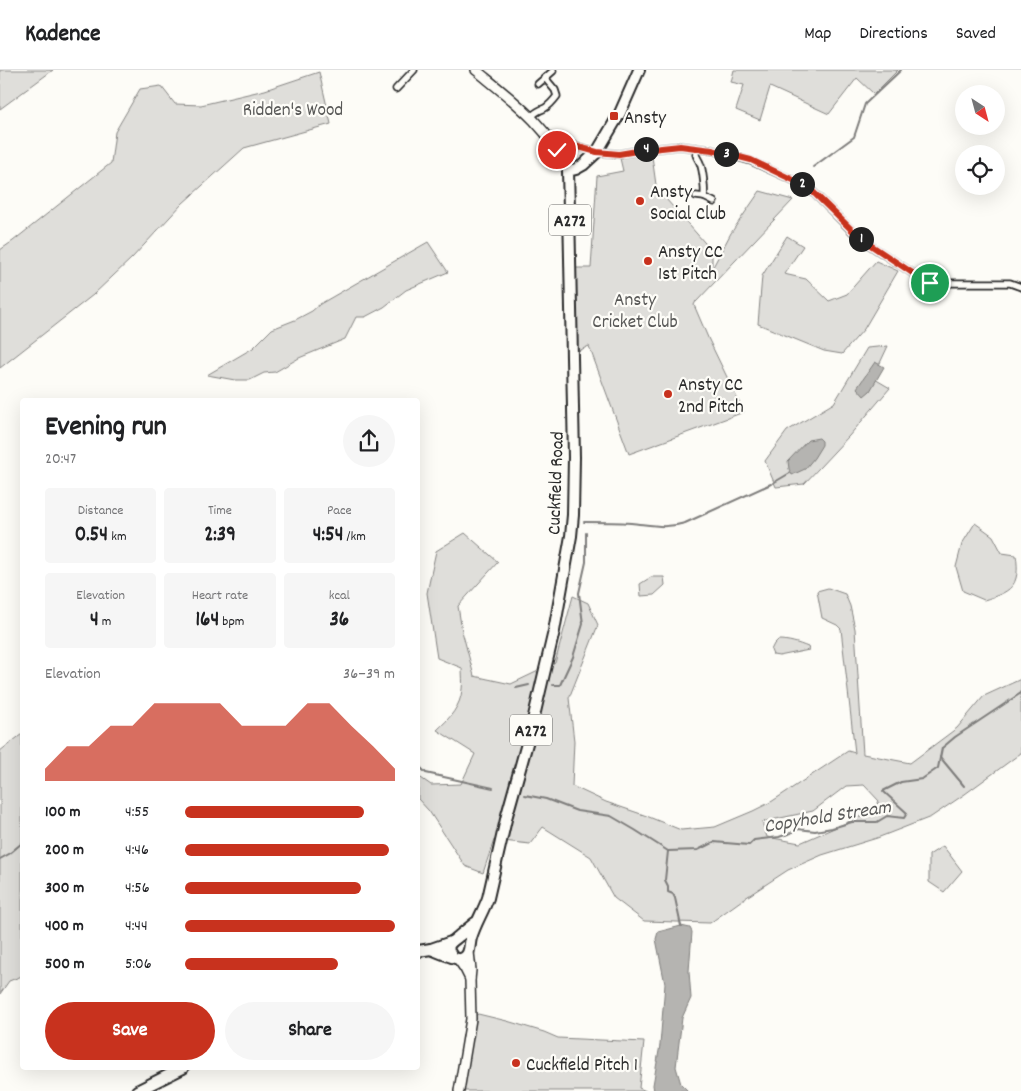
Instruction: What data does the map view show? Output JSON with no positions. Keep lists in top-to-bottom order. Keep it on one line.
{"streets":{"highway":["A272","Cuckfield Road"]},"crossings":[["A272","Cuckfield Road"]],"water":["Copyhold Stream"],"parks":["Ridden's Wood","Ansty Cricket Club"],"places":{"transit":["Ansty"],"other":["Ansty Social Club","Ansty CC 1st Pitch","Ansty CC 2nd Pitch","Cuckfield Pitch 1"]},"north":"bottom right","page":{"header":"Kadence","nav":["Map","Directions","Saved"],"pins":["4","3","2","1"],"heading":["Evening run","20:47"],"stats":[["Distance","0.54 km"],["Time","2:39"],["Pace","4:54 /km"],["Elevation","4 m"],["Heart rate","164 bpm"],["kcal","36"]],"chart":["Elevation","36–39 m"],"list":[{"name":"100 m","note":"4:55"},{"name":"200 m","note":"4:46"},{"name":"300 m","note":"4:56"},{"name":"400 m","note":"4:44"},{"name":"500 m","note":"5:06"}],"buttons":["Save","Share"]}}
